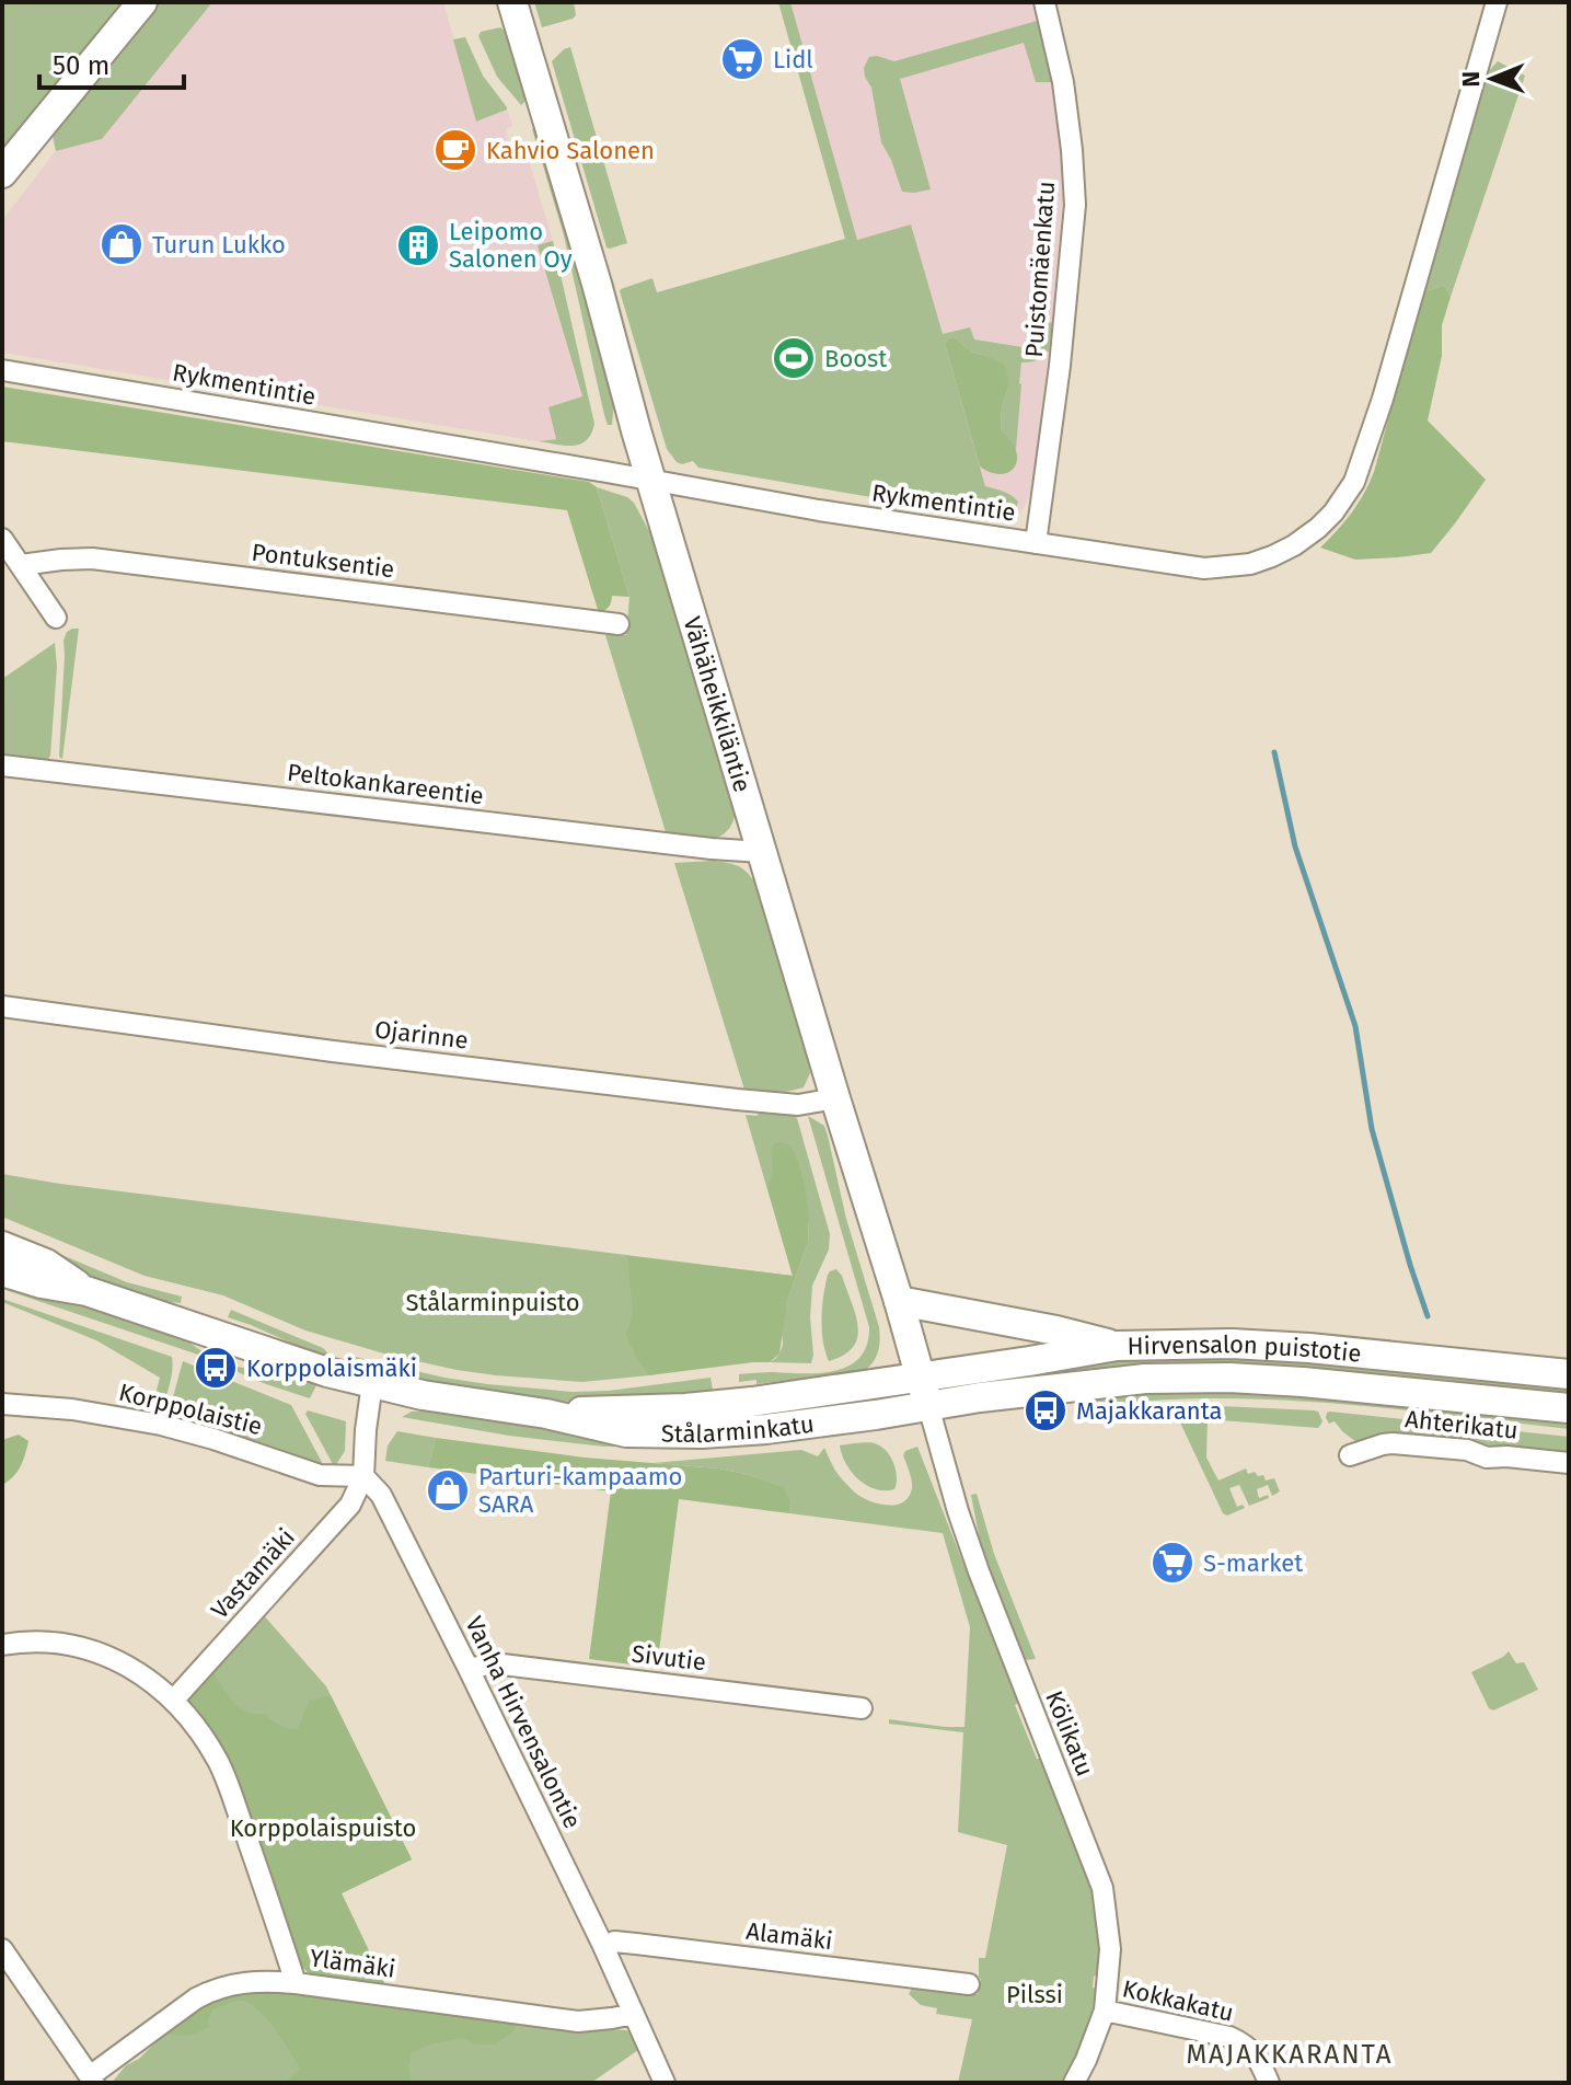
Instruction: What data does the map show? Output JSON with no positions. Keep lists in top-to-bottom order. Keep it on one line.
{"streets":{"main road":["Vähäheikkiläntie","Hirvensalon puistotie","Stålarminkatu"],"street":["Puistomäenkatu","Rykmentintie","Pontuksentie","Peltokankareentie","Ojarinne","Korppolaistie","Ahterikatu","Vastamäki","Sivutie","Vanha Hirvensalontie","Kölikatu","Alamäki","Ylämäki","Kokkakatu"]},"crossings":[["Puistomäenkatu","Rykmentintie"],["Rykmentintie","Vähäheikkiläntie"],["Vähäheikkiläntie","Peltokankareentie"],["Vähäheikkiläntie","Ojarinne"],["Vähäheikkiläntie","Hirvensalon puistotie"],["Vähäheikkiläntie","Stålarminkatu"],["Vähäheikkiläntie","Kölikatu"],["Hirvensalon puistotie","Stålarminkatu"],["Hirvensalon puistotie","Kölikatu"],["Korppolaistie","Vastamäki"],["Korppolaistie","Vanha Hirvensalontie"],["Stålarminkatu","Kölikatu"],["Vastamäki","Vanha Hirvensalontie"],["Sivutie","Vanha Hirvensalontie"],["Vanha Hirvensalontie","Alamäki"],["Vanha Hirvensalontie","Ylämäki"],["Kölikatu","Kokkakatu"]],"districts":["MAJAKKARANTA"],"parks":["Stålarminpuisto","Korppolaispuisto","Pilssi"],"places":{"supermarket":["Lidl","S-market"],"cafe":["Kahvio Salonen"],"shop":["Turun Lukko","Parturi-kampaamo SARA"],"building":["Leipomo Salonen Oy"],"sports":["Boost"],"bus stop":["Korppolaismäki","Majakkaranta"]},"scale_bar":"50 m","north":"left"}
